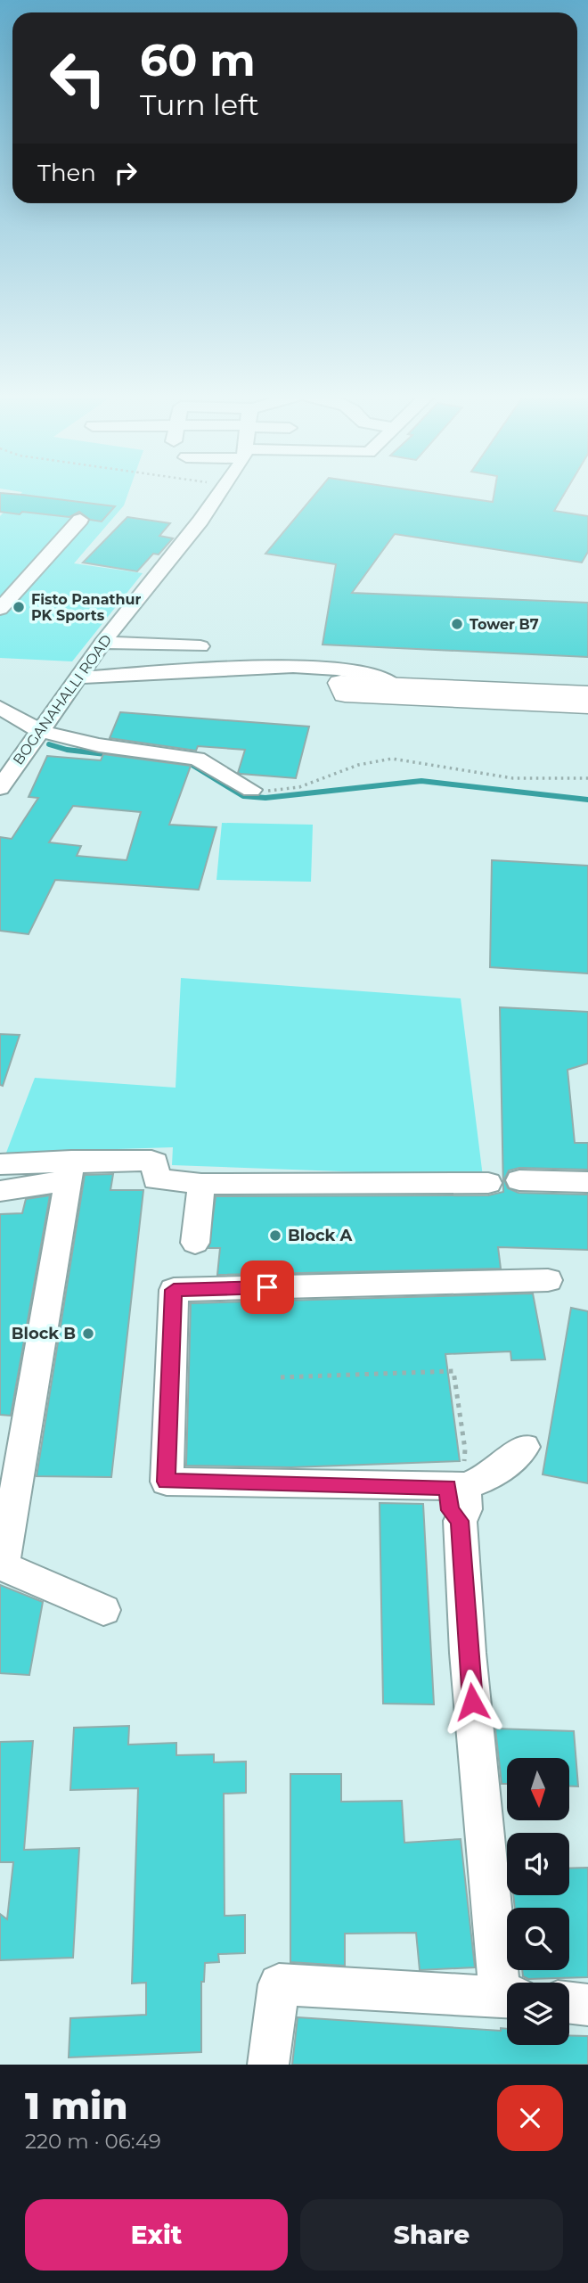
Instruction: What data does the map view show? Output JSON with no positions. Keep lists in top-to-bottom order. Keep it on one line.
{"streets":{"street":["BOGANAHALLI ROAD"]},"places":["Fisto Panathur PK Sports","Tower B7","Block A","Block B"],"north":"bottom","page":{"turn":["60 m","Turn left"],"then":"Then","heading":["1 min","220 m · 06:49"],"buttons":["Exit","Share"]}}
